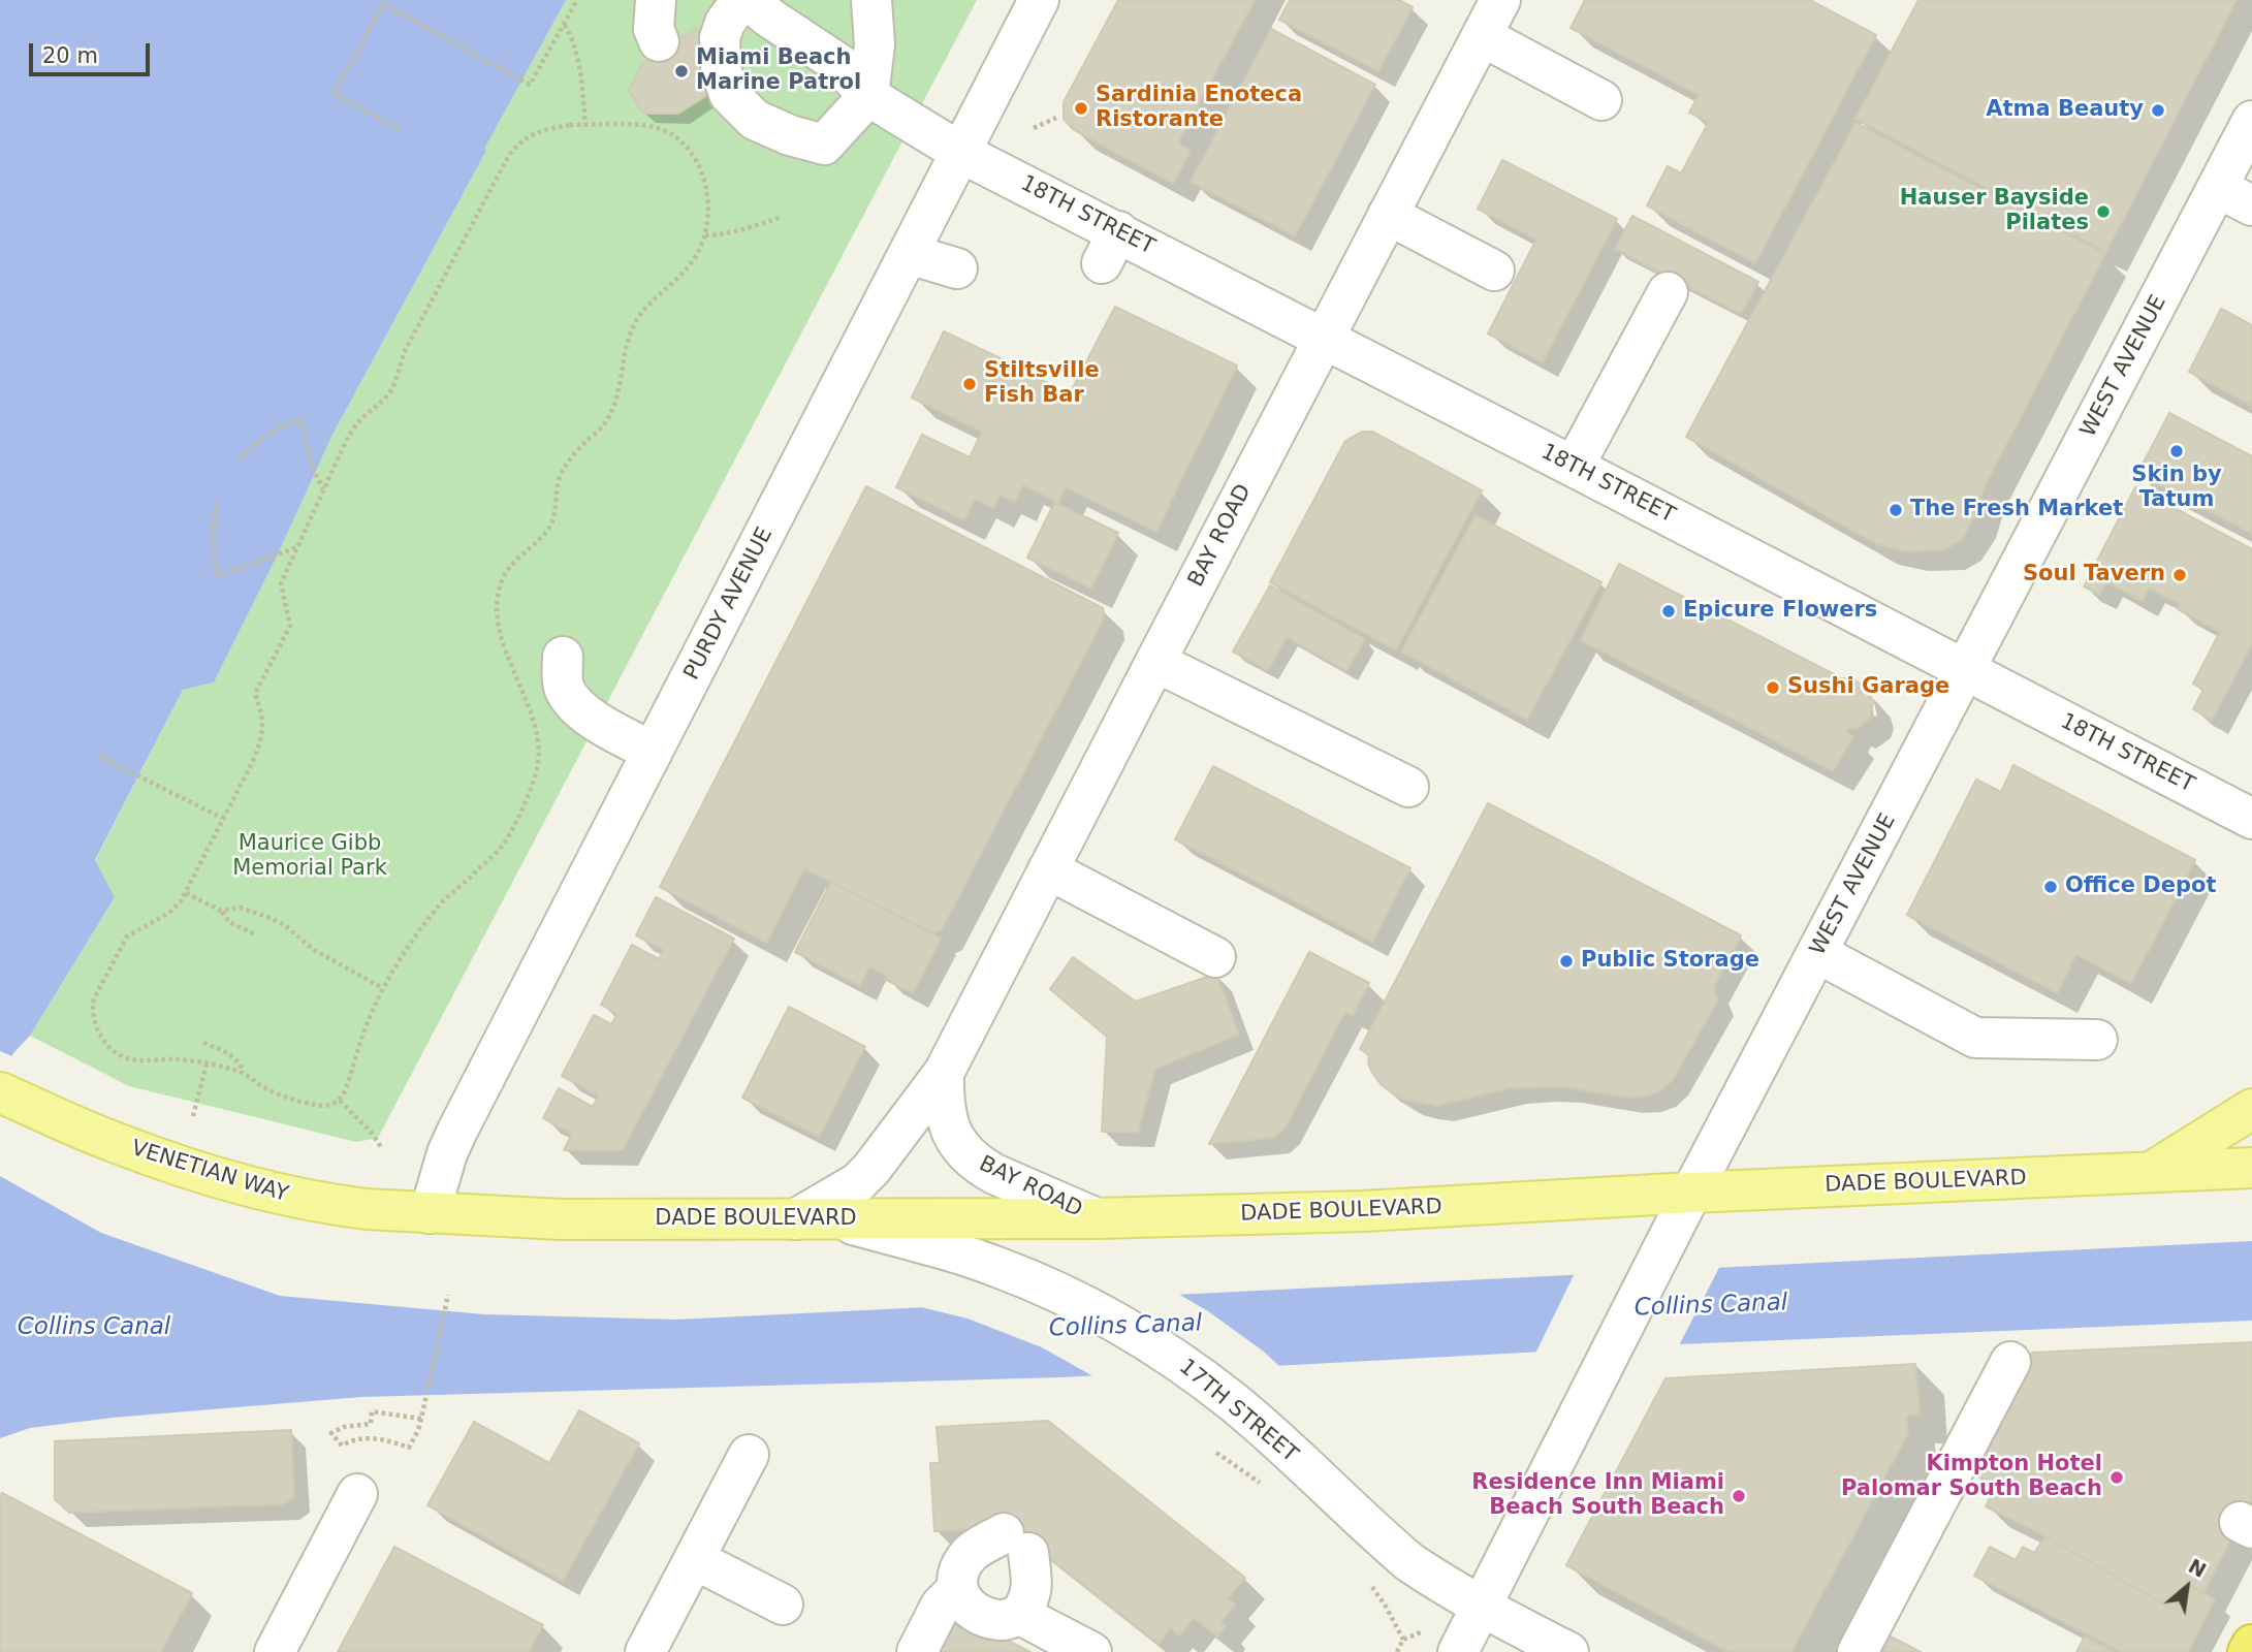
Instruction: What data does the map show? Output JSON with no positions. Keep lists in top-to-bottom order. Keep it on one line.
{"streets":{"main road":["VENETIAN WAY","DADE BOULEVARD"],"street":["18TH STREET","WEST AVENUE","BAY ROAD","PURDY AVENUE","17TH STREET"]},"crossings":[["18TH STREET","WEST AVENUE"],["18TH STREET","BAY ROAD"],["18TH STREET","PURDY AVENUE"],["WEST AVENUE","DADE BOULEVARD"],["WEST AVENUE","17TH STREET"],["BAY ROAD","DADE BOULEVARD"],["BAY ROAD","17TH STREET"],["PURDY AVENUE","VENETIAN WAY"],["PURDY AVENUE","DADE BOULEVARD"],["VENETIAN WAY","DADE BOULEVARD"],["DADE BOULEVARD","17TH STREET"]],"water":["Collins Canal"],"parks":["Maurice Gibb Memorial Park"],"places":["Miami Beach Marine Patrol","Sardinia Enoteca Ristorante","Atma Beauty","Hauser Bayside Pilates","Stiltsville Fish Bar","Skin by Tatum","The Fresh Market","Soul Tavern","Epicure Flowers","Sushi Garage","Office Depot","Public Storage","Kimpton Hotel Palomar South Beach","Residence Inn Miami Beach South Beach"],"scale_bar":"20 m","north":"top right"}
